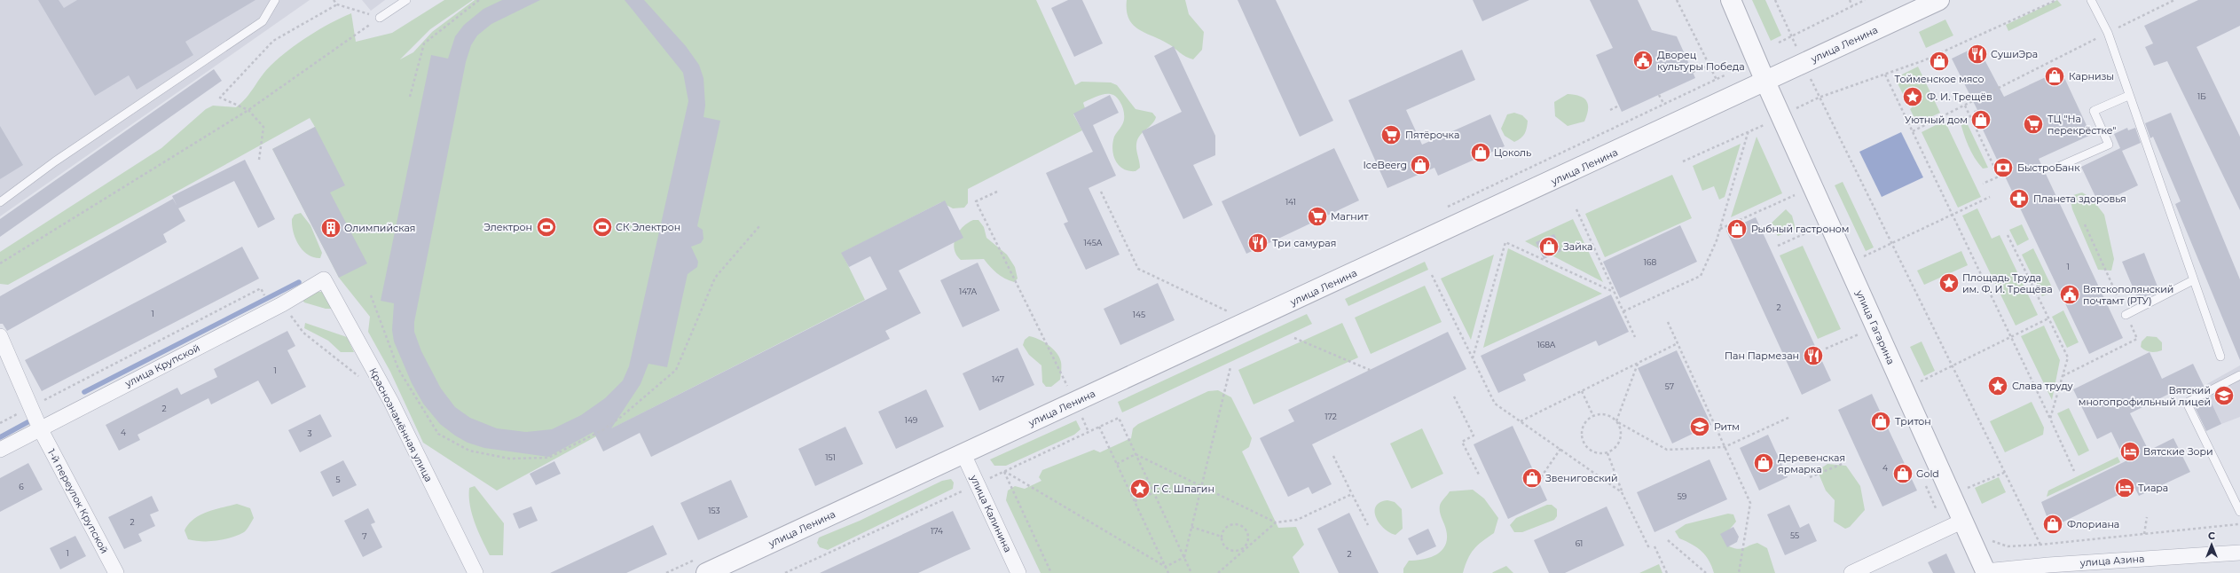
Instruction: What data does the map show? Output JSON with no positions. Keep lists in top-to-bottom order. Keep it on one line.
{"streets":{"street":["улица Ленина","улица Гагарина","улица Крупской","Краснознамённая улица","1-й переулок Крупской","улица Калинина","улица Азина"]},"crossings":[["улица Ленина","улица Гагарина"],["улица Ленина","улица Калинина"],["улица Гагарина","улица Азина"],["улица Крупской","Краснознамённая улица"],["улица Крупской","1-й переулок Крупской"]],"places":{"restaurant":["СушиЭра","Три самурая","Пан Пармезан"],"public building":["Дворец культуры Победа","Вятскополянский почтамт (РТУ)"],"shop":["Тойменское мясо","Карнизы","Уютный дом","Цоколь","IceBeerg","Рыбный гастроном","Зайка","Тритон","Деревенская ярмарка","Gold","Звениговский","Флориана"],"place":["Ф. И. Трещёв","Площадь Труда им. Ф. И. Трещёва","Слава труду","Г. С. Шпагин"],"supermarket":["ТЦ \"На перекрёстке\"","Пятёрочка","Магнит"],"bank":["БыстроБанк"],"pharmacy":["Планета здоровья"],"sports":["Электрон","СК Электрон"],"building":["Олимпийская"],"school or university":["Вятский многопрофильный лицей","Ритм"],"hotel":["Вятские Зори","Тиара"]},"house_numbers":["1Б","141","145А","168","1","147А","2","1","145","168А","1","147","57","2","172","149","4","3","151","4","5","6","59","153","2","174","55","7","61","1","2"],"north":"top"}
